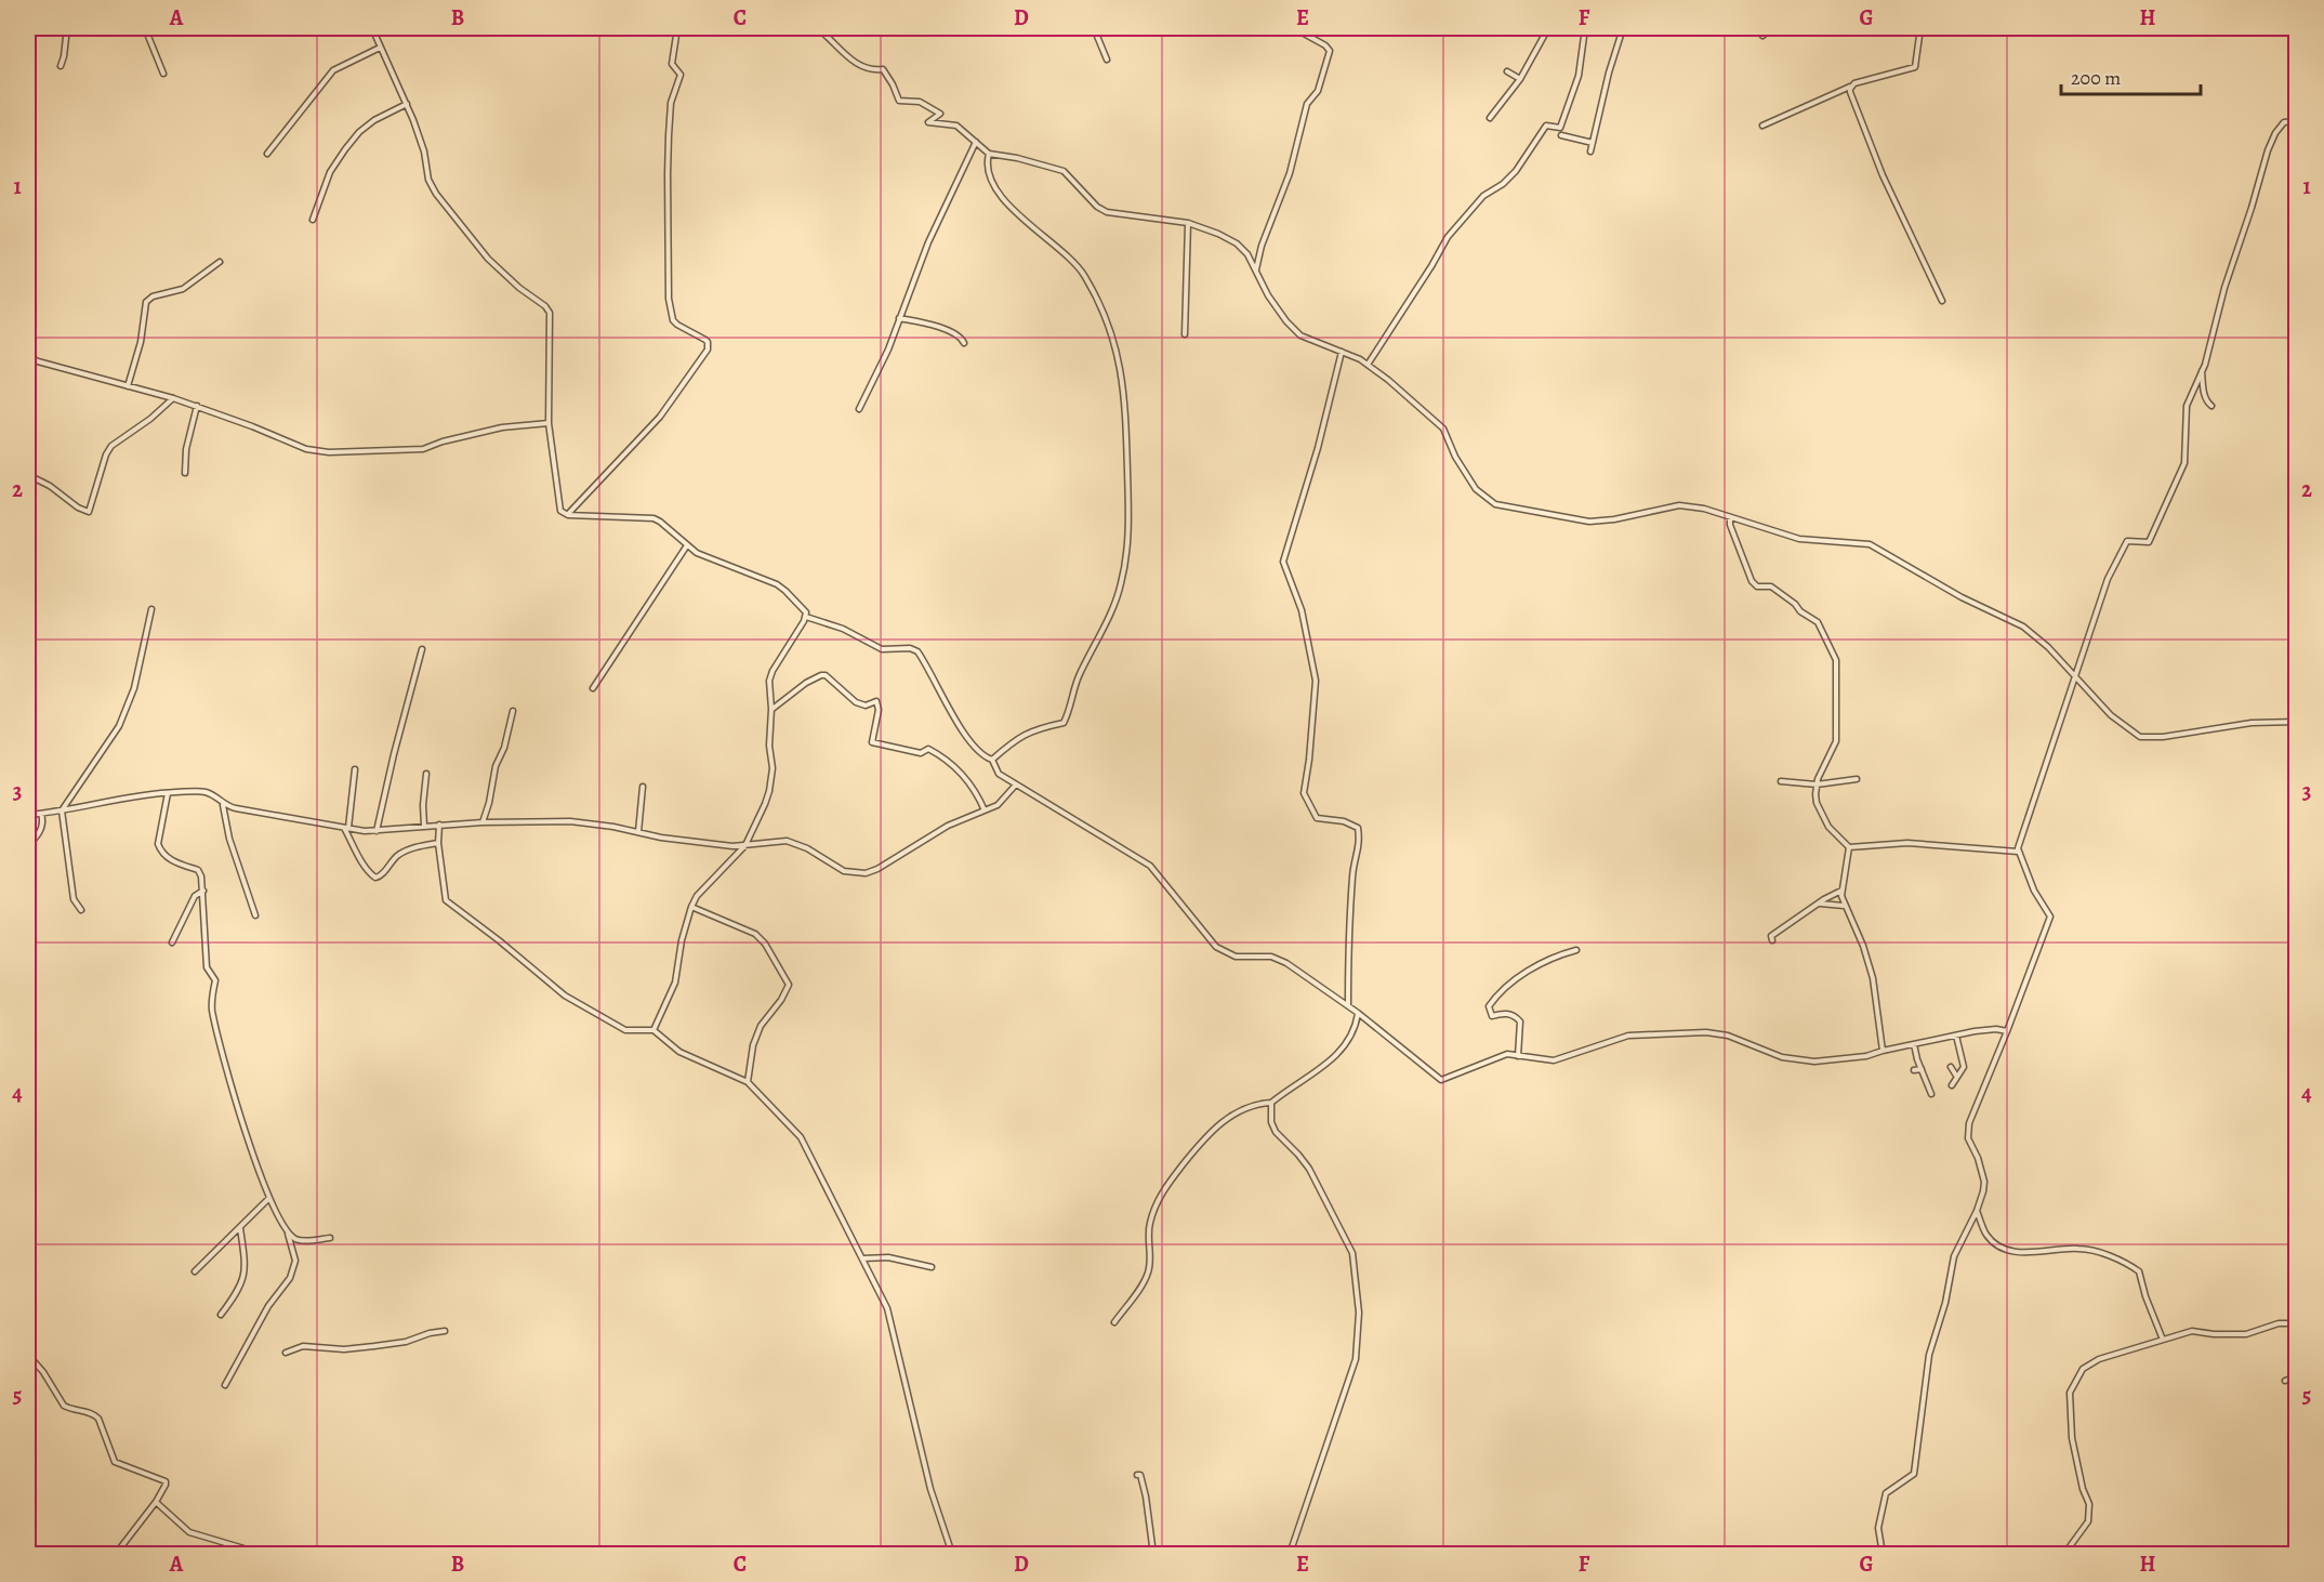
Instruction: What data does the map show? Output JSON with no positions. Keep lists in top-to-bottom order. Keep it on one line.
{"scale_bar":"200 m","grid":{"columns":["A","B","C","D","E","F","G","H"],"rows":["1","2","3","4","5"]}}
